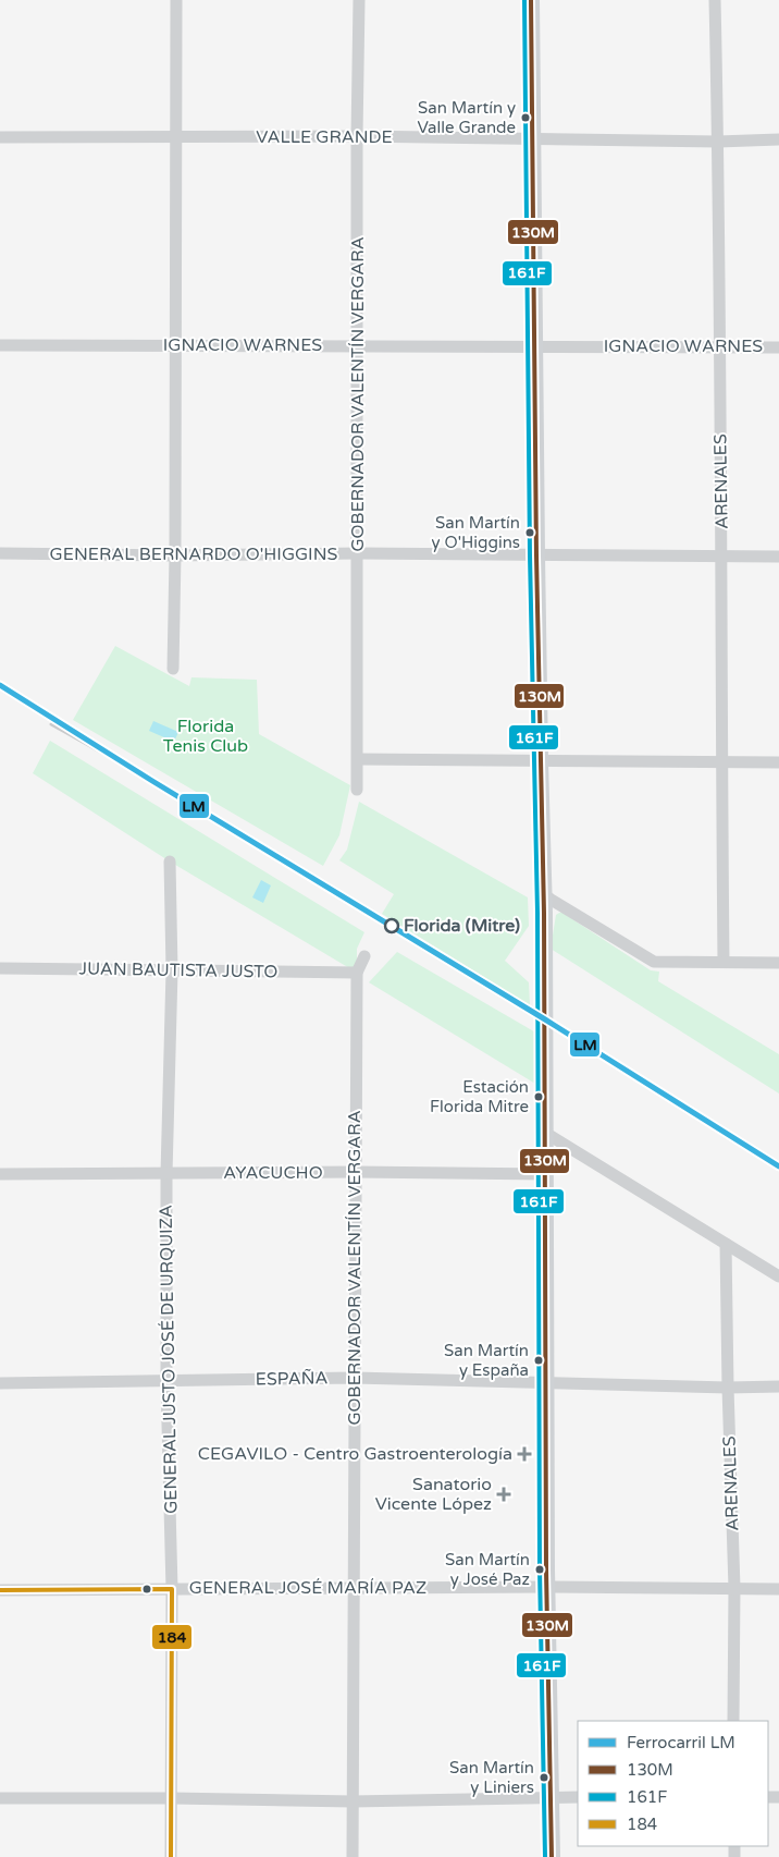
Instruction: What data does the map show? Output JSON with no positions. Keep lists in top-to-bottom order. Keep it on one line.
{"streets":{"street":["VALLE GRANDE","IGNACIO WARNES","GOBERNADOR VALENTÍN VERGARA","ARENALES","GENERAL BERNARDO O'HIGGINS","JUAN BAUTISTA JUSTO","AYACUCHO","GENERAL JUSTO JOSÉ DE URQUIZA","ESPAÑA","GENERAL JOSÉ MARÍA PAZ"]},"crossings":[["VALLE GRANDE","GOBERNADOR VALENTÍN VERGARA"],["VALLE GRANDE","ARENALES"],["IGNACIO WARNES","GOBERNADOR VALENTÍN VERGARA"],["IGNACIO WARNES","ARENALES"],["GOBERNADOR VALENTÍN VERGARA","GENERAL BERNARDO O'HIGGINS"],["GOBERNADOR VALENTÍN VERGARA","JUAN BAUTISTA JUSTO"],["GOBERNADOR VALENTÍN VERGARA","AYACUCHO"],["GOBERNADOR VALENTÍN VERGARA","ESPAÑA"],["GOBERNADOR VALENTÍN VERGARA","GENERAL JOSÉ MARÍA PAZ"],["ARENALES","GENERAL BERNARDO O'HIGGINS"],["ARENALES","ESPAÑA"],["ARENALES","GENERAL JOSÉ MARÍA PAZ"],["JUAN BAUTISTA JUSTO","GENERAL JUSTO JOSÉ DE URQUIZA"],["AYACUCHO","GENERAL JUSTO JOSÉ DE URQUIZA"],["GENERAL JUSTO JOSÉ DE URQUIZA","ESPAÑA"],["GENERAL JUSTO JOSÉ DE URQUIZA","GENERAL JOSÉ MARÍA PAZ"]],"parks":["Florida Tenis Club"],"places":{"other":["San Martín y Valle Grande","San Martín y O'Higgins","Florida (Mitre)","Estación Florida Mitre","San Martín y España","San Martín y José Paz","San Martín y Liniers"],"health":["CEGAVILO - Centro Gastroenterología","Sanatorio Vicente López"]},"lines":["transit line 130M","transit line 161F","rail line LM","transit line 184"],"legend":["Ferrocarril LM","130M","161F","184"]}
